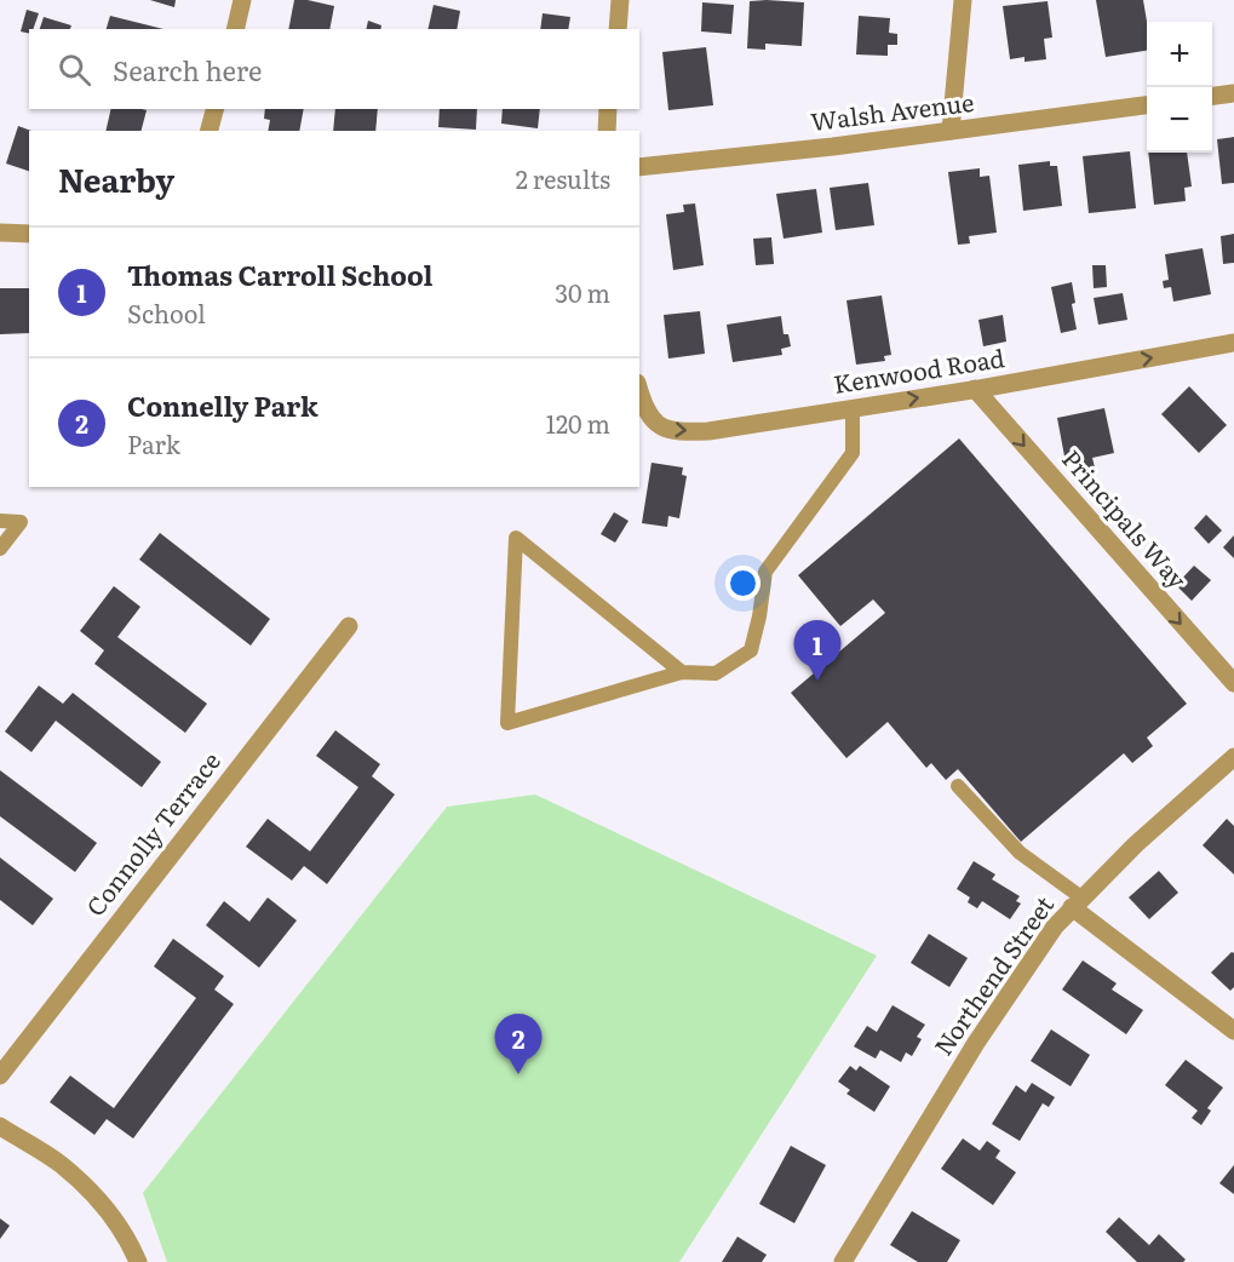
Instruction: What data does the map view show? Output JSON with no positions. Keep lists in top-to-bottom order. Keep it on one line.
{"streets":{"street":["Walsh Avenue","Kenwood Road","Principals Way","Connolly Terrace","Northend Street"]},"crossings":[["Kenwood Road","Principals Way"]],"one_way":["Kenwood Road","Principals Way"],"page":{"map_buttons":["+","−"],"search":"Search here","heading":["Nearby","2 results"],"list":[{"mark":"1","name":"Thomas Carroll School","note":"School","value":"30 m"},{"mark":"2","name":"Connelly Park","note":"Park","value":"120 m"}],"pins":["1","2"]}}
